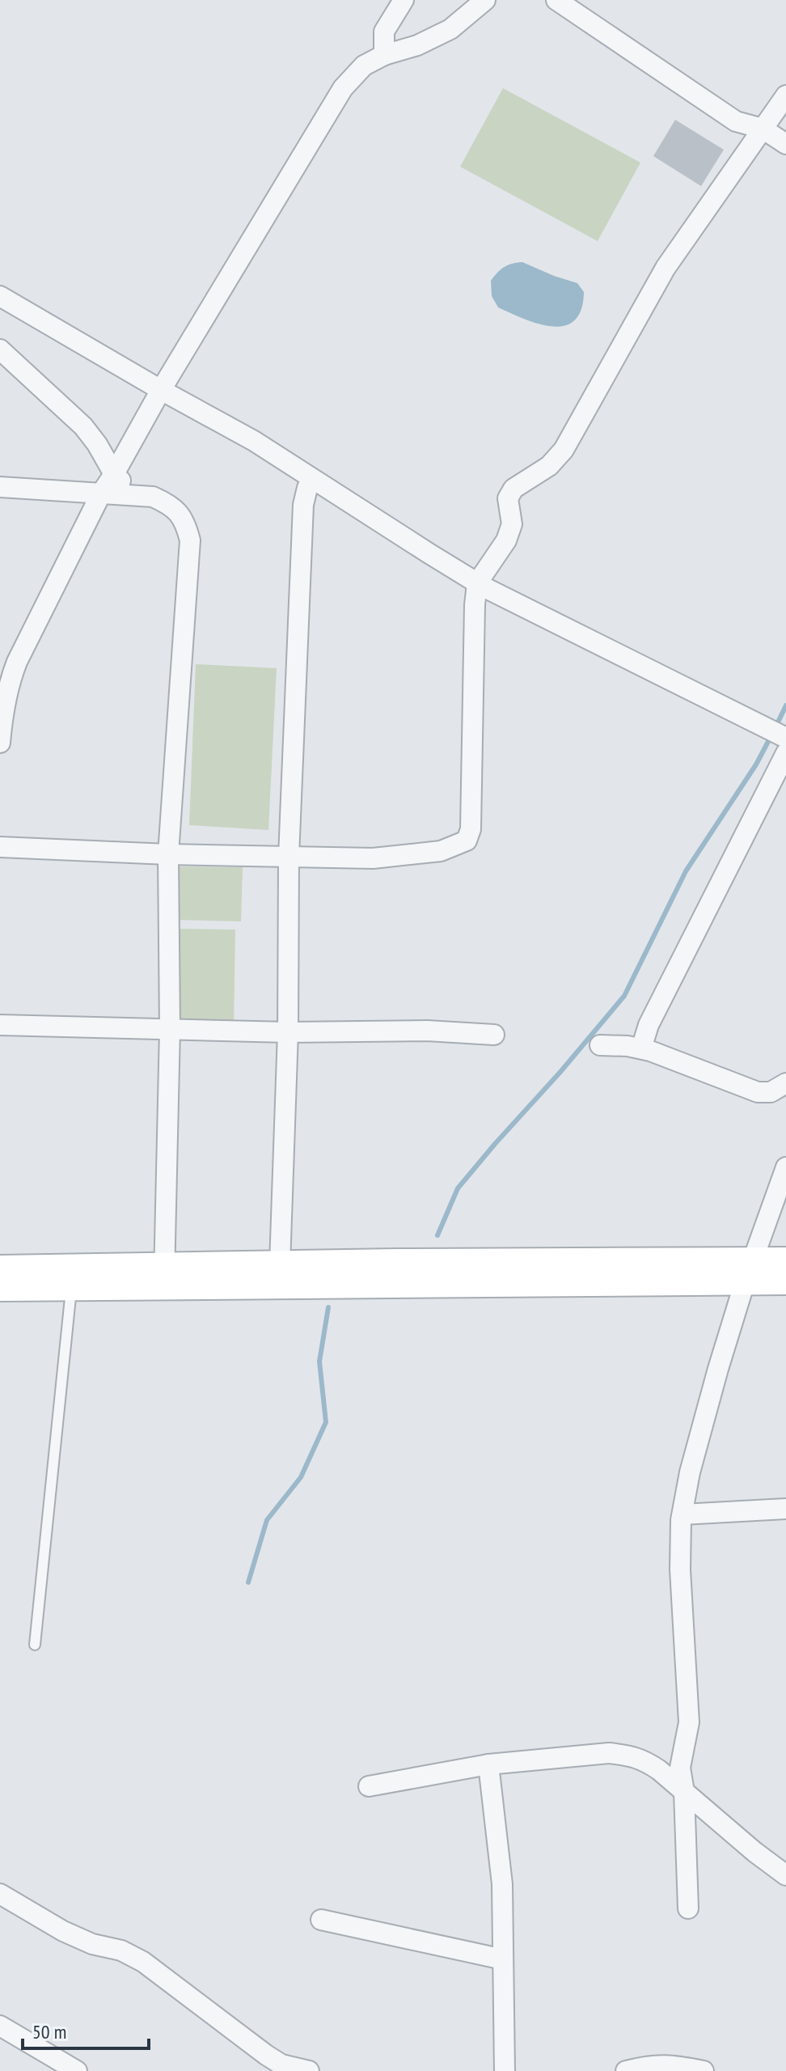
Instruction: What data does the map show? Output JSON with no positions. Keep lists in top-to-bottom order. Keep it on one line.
{"scale_bar":"50 m"}
